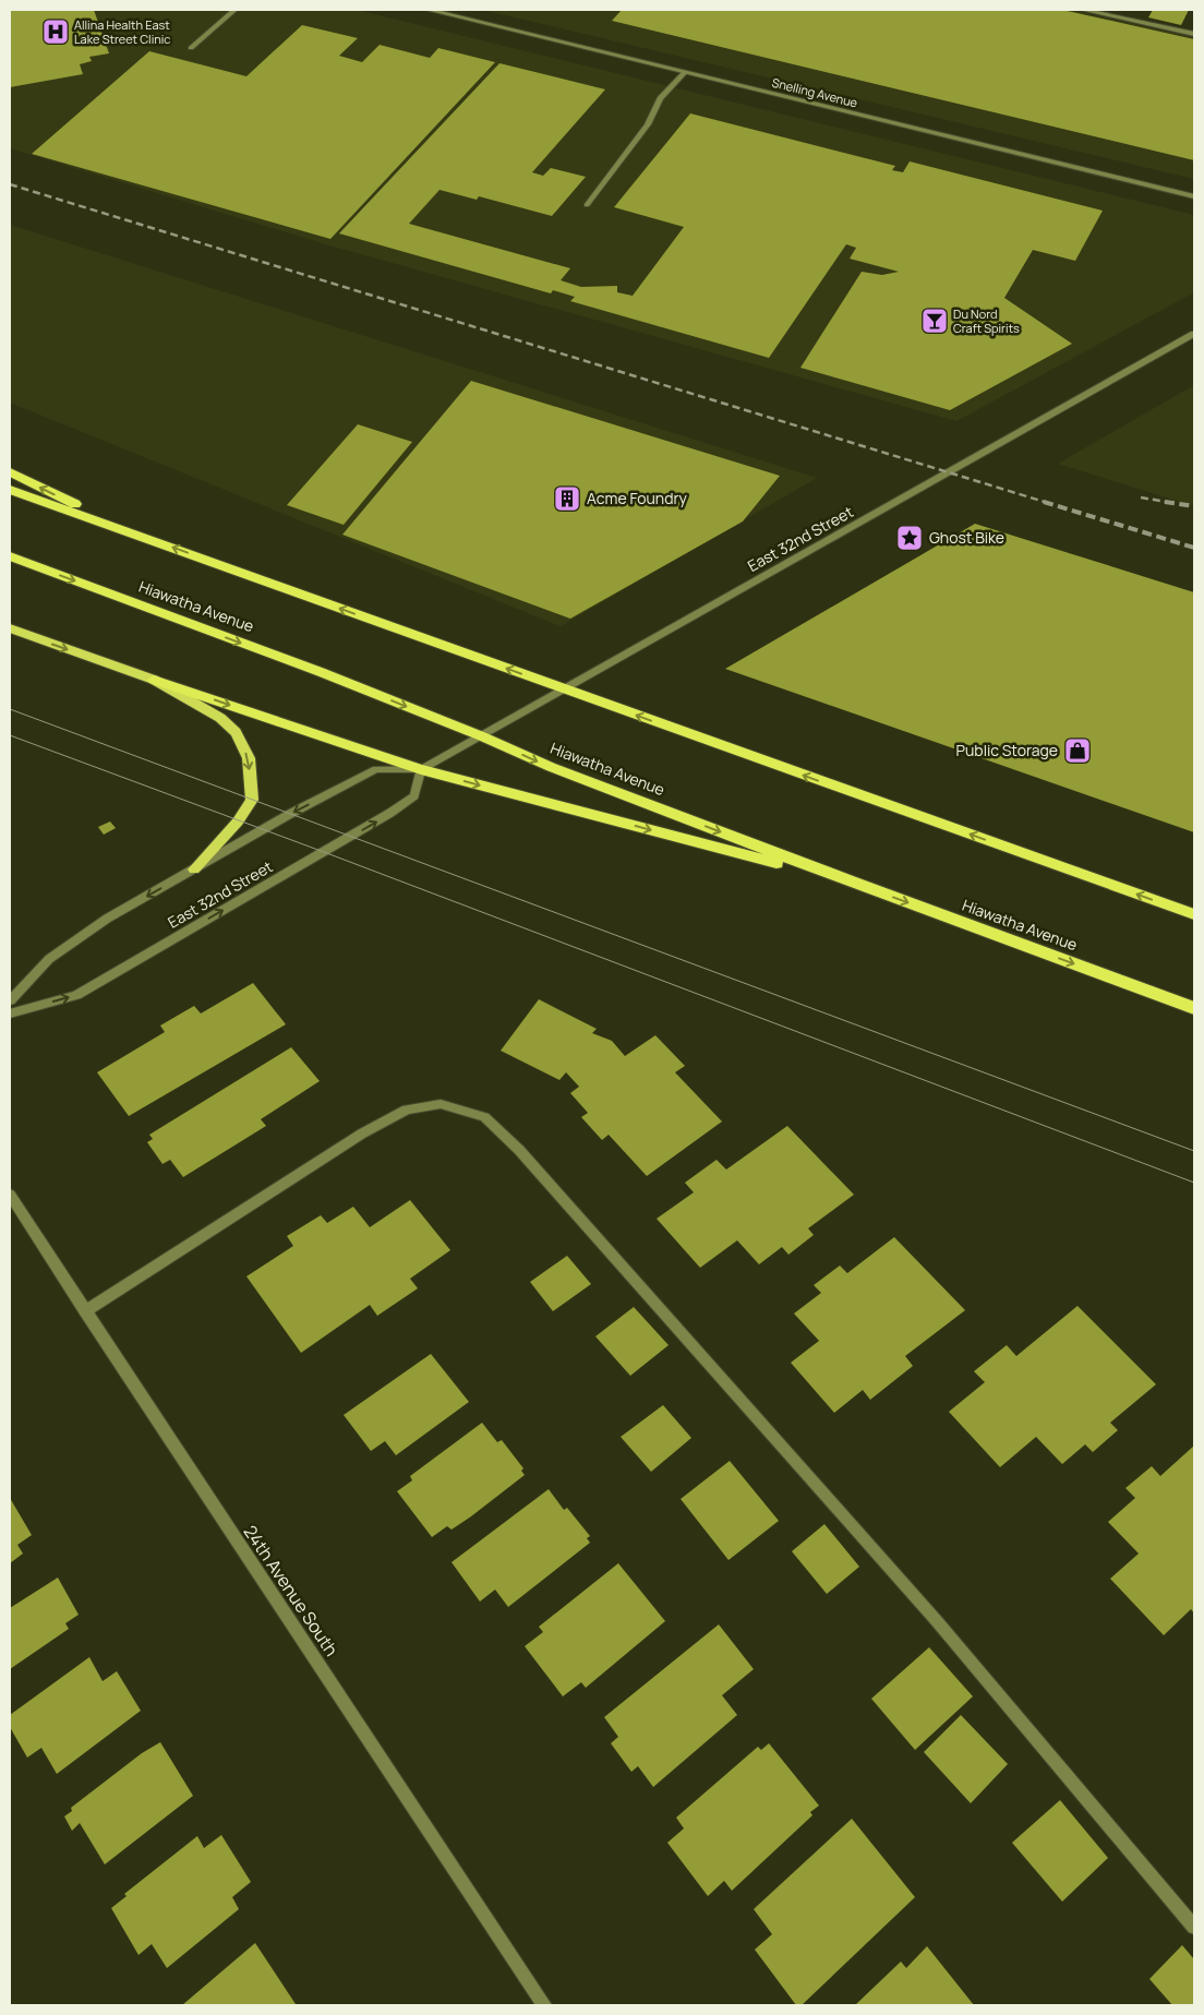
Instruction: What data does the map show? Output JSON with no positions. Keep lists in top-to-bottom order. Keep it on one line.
{"streets":{"highway":["Hiawatha Avenue"],"street":["Snelling Avenue","East 32nd Street","24th Avenue South"]},"crossings":[["East 32nd Street","Hiawatha Avenue"]],"places":{"hospital":["Allina Health East Lake Street Clinic"],"bar":["Du Nord Craft Spirits"],"building":["Acme Foundry"],"place":["Ghost Bike"],"shop":["Public Storage"]}}
